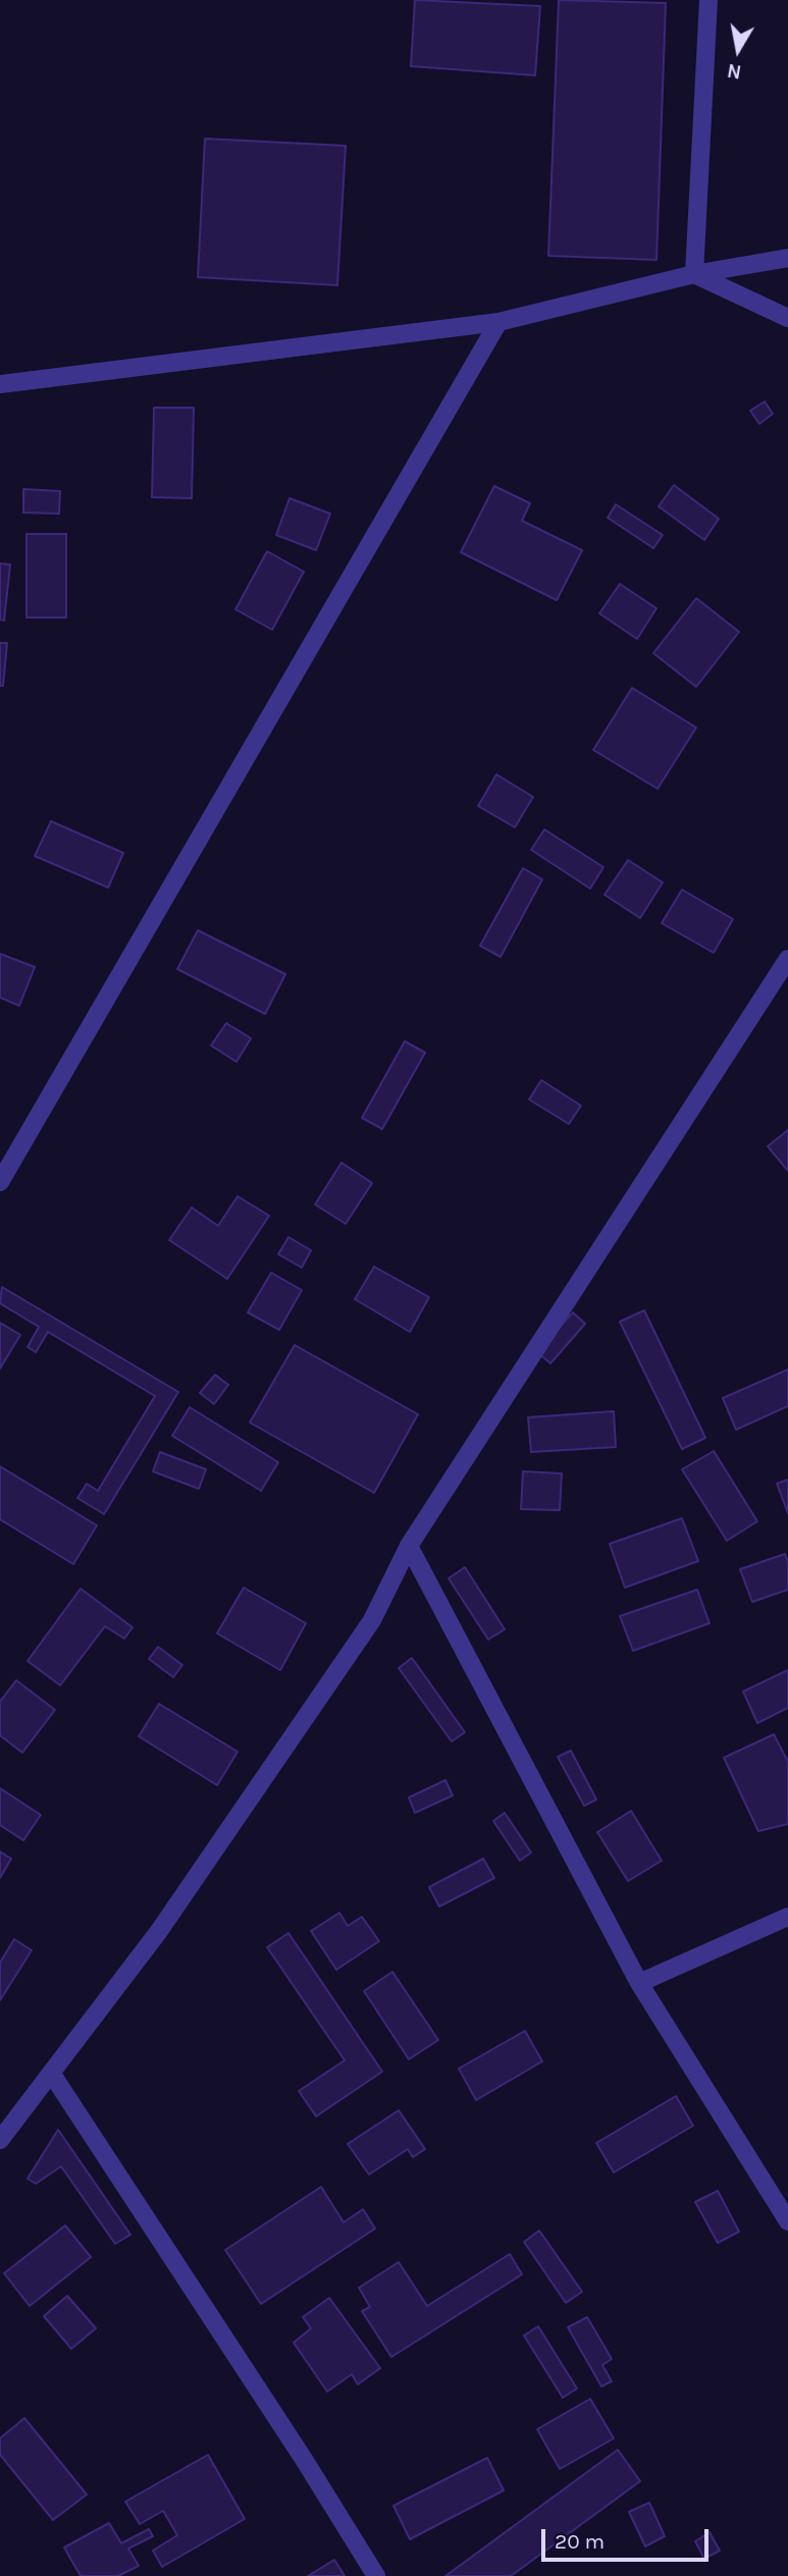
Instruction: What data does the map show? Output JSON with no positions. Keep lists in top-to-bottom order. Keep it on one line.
{"scale_bar":"20 m","north":"bottom"}
